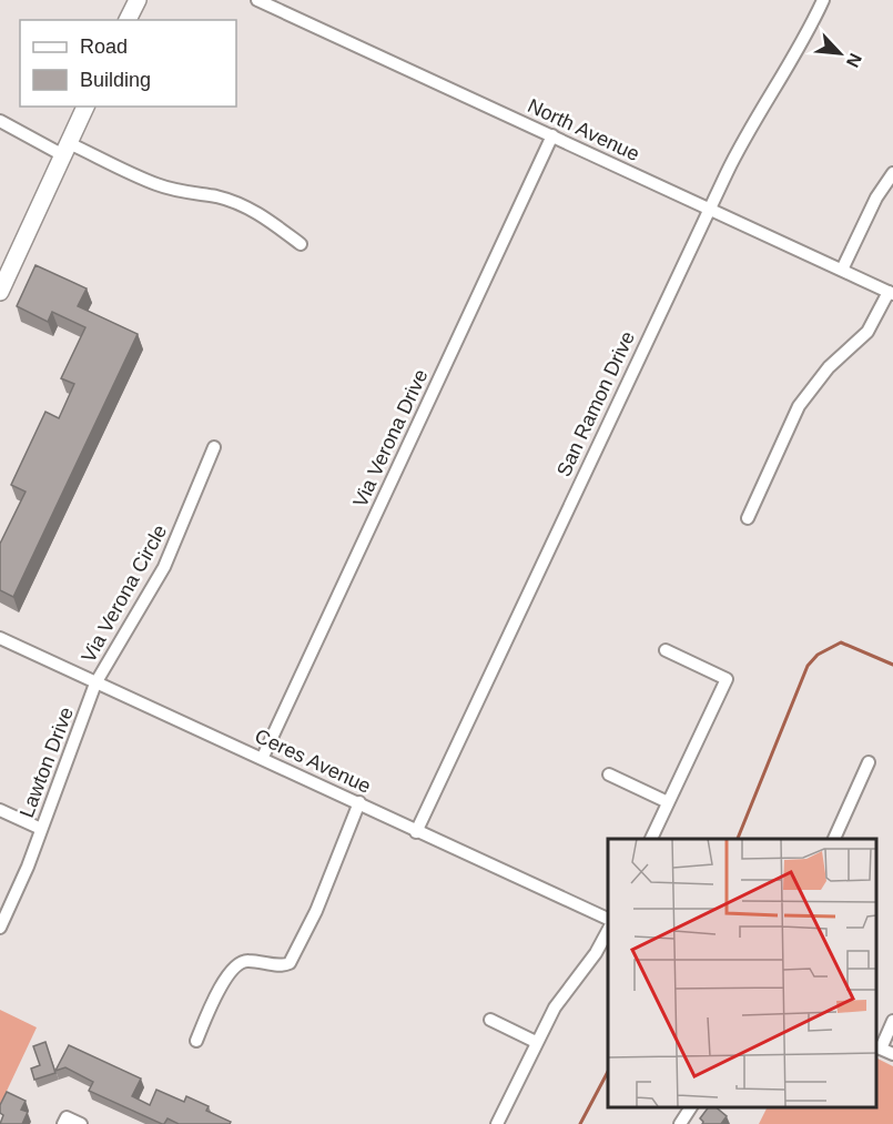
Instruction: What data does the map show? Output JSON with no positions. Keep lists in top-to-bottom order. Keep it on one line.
{"streets":{"street":["North Avenue","San Ramon Drive","Via Verona Drive","Via Verona Circle","Ceres Avenue","Lawton Drive"]},"crossings":[["North Avenue","San Ramon Drive"],["North Avenue","Via Verona Drive"],["San Ramon Drive","Ceres Avenue"],["Via Verona Drive","Ceres Avenue"],["Via Verona Circle","Ceres Avenue"],["Via Verona Circle","Lawton Drive"],["Ceres Avenue","Lawton Drive"]],"legend":["Road","Building"],"north":"bottom right"}
